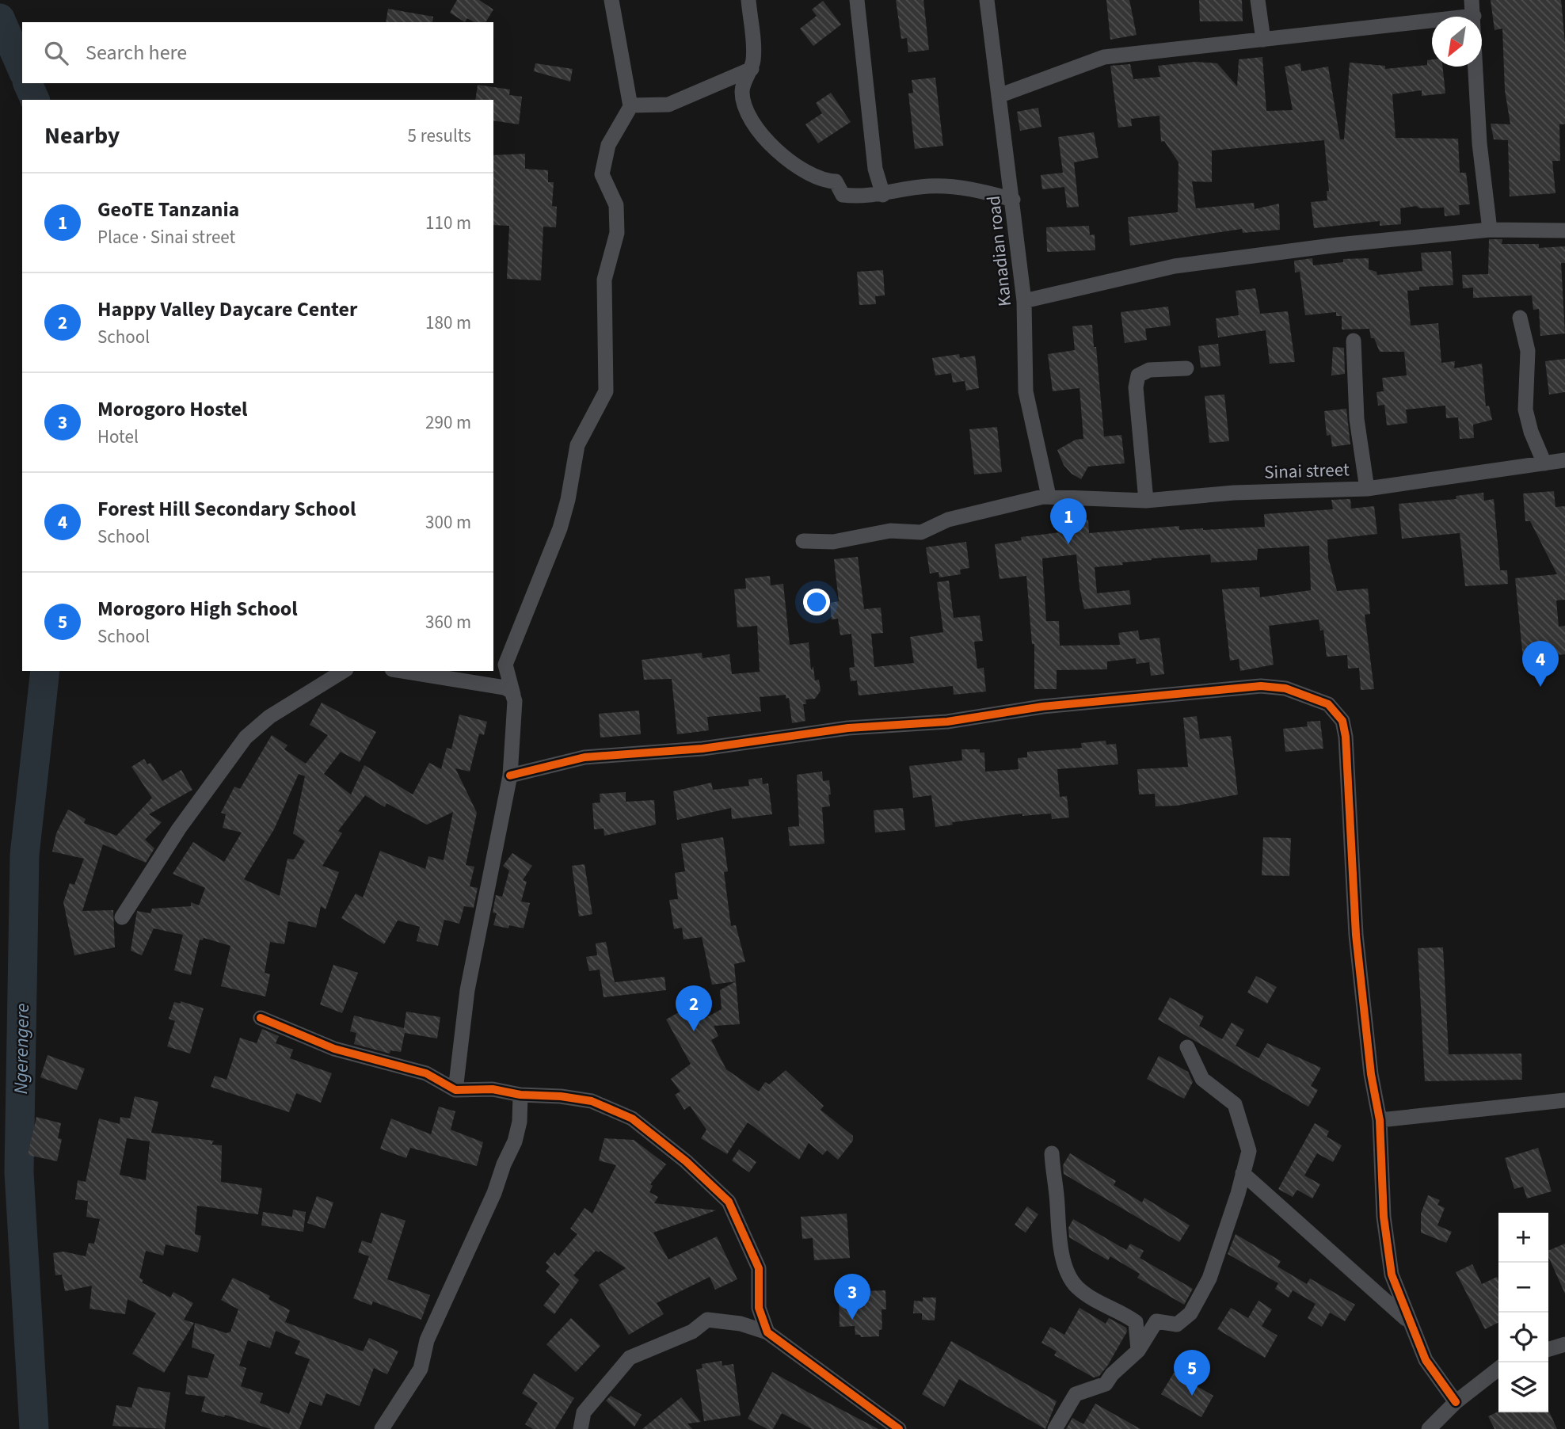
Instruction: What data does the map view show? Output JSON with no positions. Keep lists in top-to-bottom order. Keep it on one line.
{"streets":{"street":["Kanadian road","Sinai street"]},"crossings":[["Kanadian road","Sinai street"]],"water":["Ngerengere"],"north":"bottom left","page":{"search":"Search here","heading":["Nearby","5 results"],"list":[{"mark":"1","name":"GeoTE Tanzania","note":"Place · Sinai street","value":"110 m"},{"mark":"2","name":"Happy Valley Daycare Center","note":"School","value":"180 m"},{"mark":"3","name":"Morogoro Hostel","note":"Hotel","value":"290 m"},{"mark":"4","name":"Forest Hill Secondary School","note":"School","value":"300 m"},{"mark":"5","name":"Morogoro High School","note":"School","value":"360 m"}],"pins":["1","4","2","3","5"],"map_buttons":["+","−"]}}
